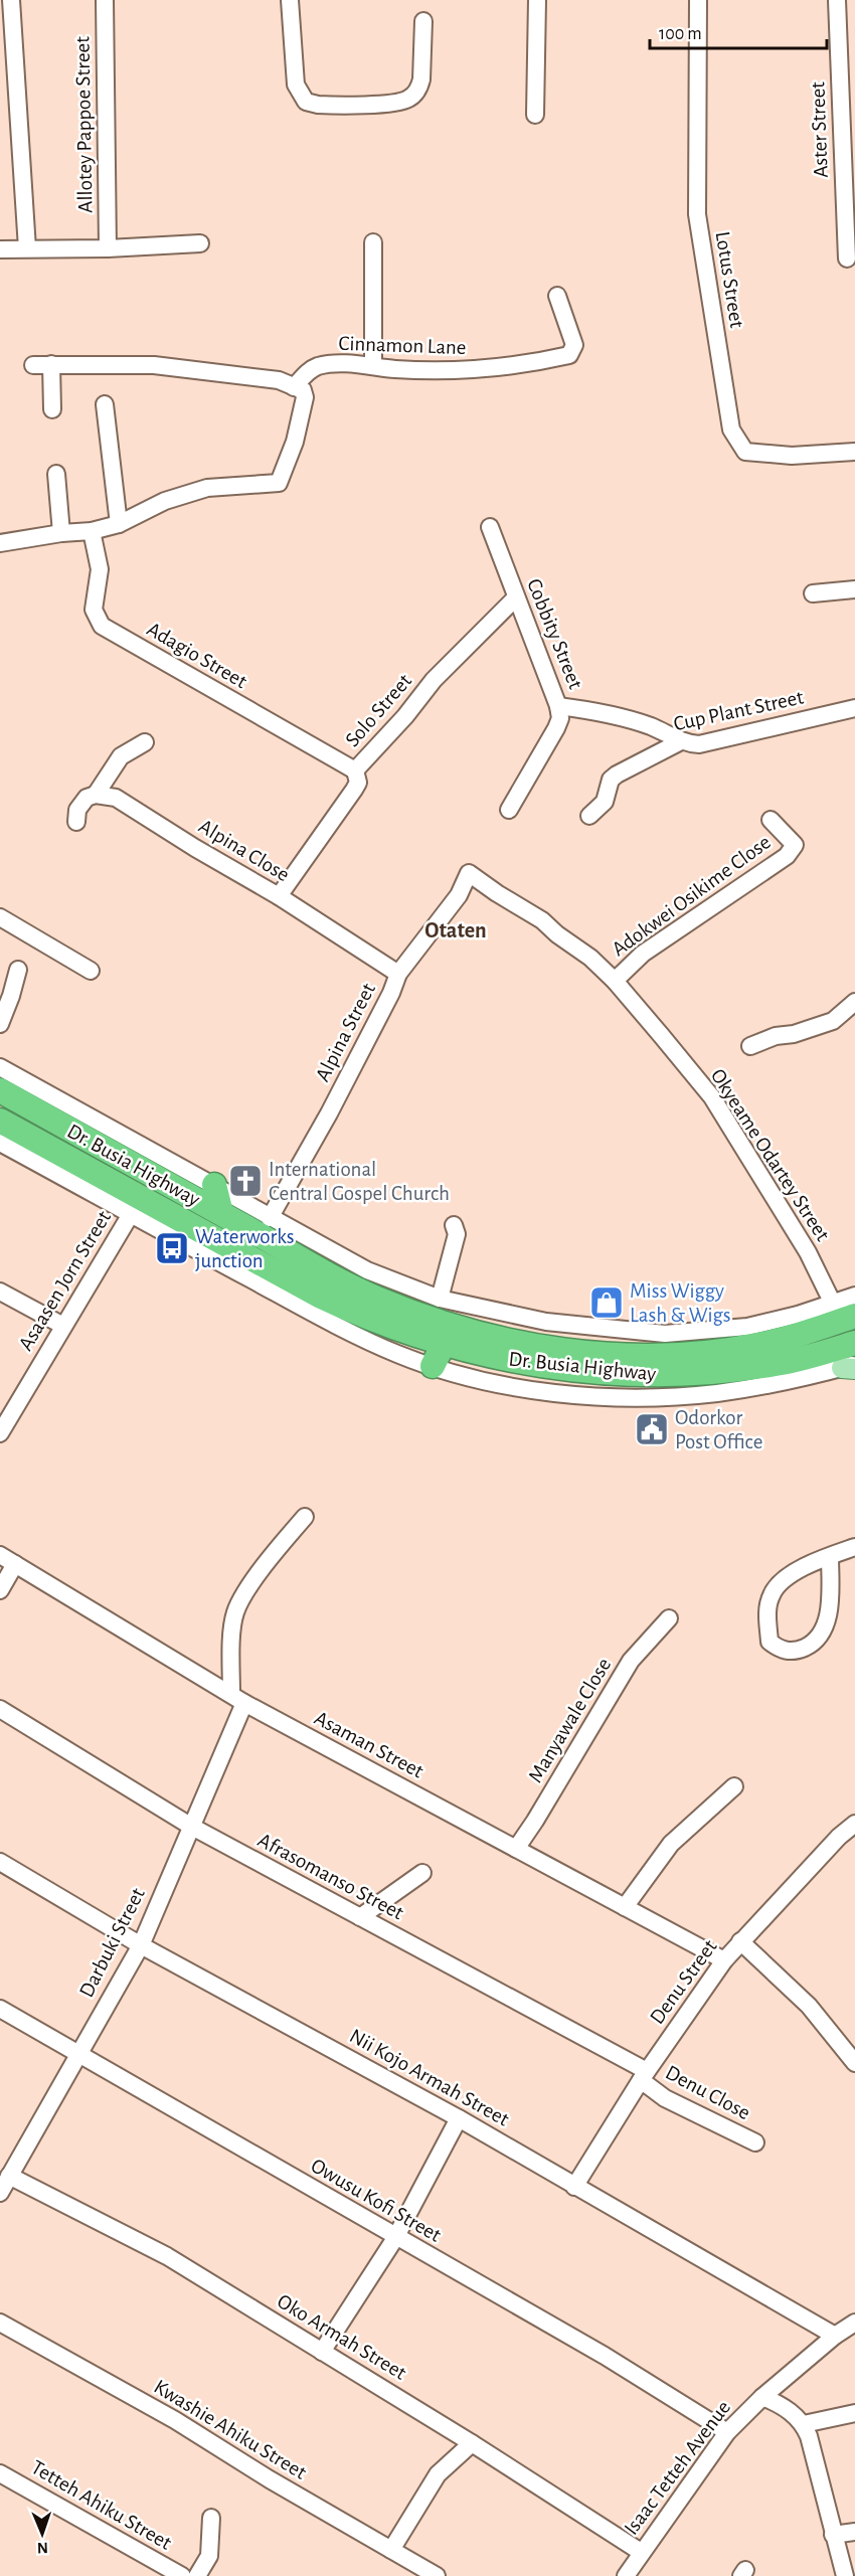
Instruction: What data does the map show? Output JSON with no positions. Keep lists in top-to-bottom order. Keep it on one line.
{"streets":{"highway":["Dr. Busia Highway"],"street":["Allotey Pappoe Street","Aster Street","Lotus Street","Cinnamon Lane","Cobbity Street","Adagio Street","Solo Street","Cup Plant Street","Alpina Close","Adokwei Osikime Close","Alpina Street","Okyeame Odartey Street","Asaasen Jorn Street","Manyawale Close","Asaman Street","Afrasomanso Street","Darbuki Street","Denu Street","Nii Kojo Armah Street","Denu Close","Owusu Kofi Street","Oko Armah Street","Kwashie Ahiku Street","Isaac Tetteh Avenue","Tetteh Ahiku Street"]},"crossings":[["Cobbity Street","Solo Street"],["Cobbity Street","Cup Plant Street"],["Adagio Street","Solo Street"],["Solo Street","Alpina Close"],["Alpina Close","Alpina Street"],["Adokwei Osikime Close","Okyeame Odartey Street"],["Alpina Street","Okyeame Odartey Street"],["Alpina Street","Dr. Busia Highway"],["Okyeame Odartey Street","Dr. Busia Highway"],["Dr. Busia Highway","Asaasen Jorn Street"],["Manyawale Close","Asaman Street"],["Asaman Street","Darbuki Street"],["Asaman Street","Denu Street"],["Afrasomanso Street","Darbuki Street"],["Afrasomanso Street","Denu Street"],["Afrasomanso Street","Denu Close"],["Darbuki Street","Nii Kojo Armah Street"],["Darbuki Street","Owusu Kofi Street"],["Darbuki Street","Oko Armah Street"],["Denu Street","Nii Kojo Armah Street"],["Denu Street","Denu Close"],["Nii Kojo Armah Street","Isaac Tetteh Avenue"],["Owusu Kofi Street","Isaac Tetteh Avenue"],["Oko Armah Street","Isaac Tetteh Avenue"]],"districts":["Otaten"],"places":{"church":["International Central Gospel Church"],"bus stop":["Waterworks junction"],"shop":["Miss Wiggy Lash & Wigs"],"public building":["Odorkor Post Office"]},"scale_bar":"100 m","north":"bottom"}
